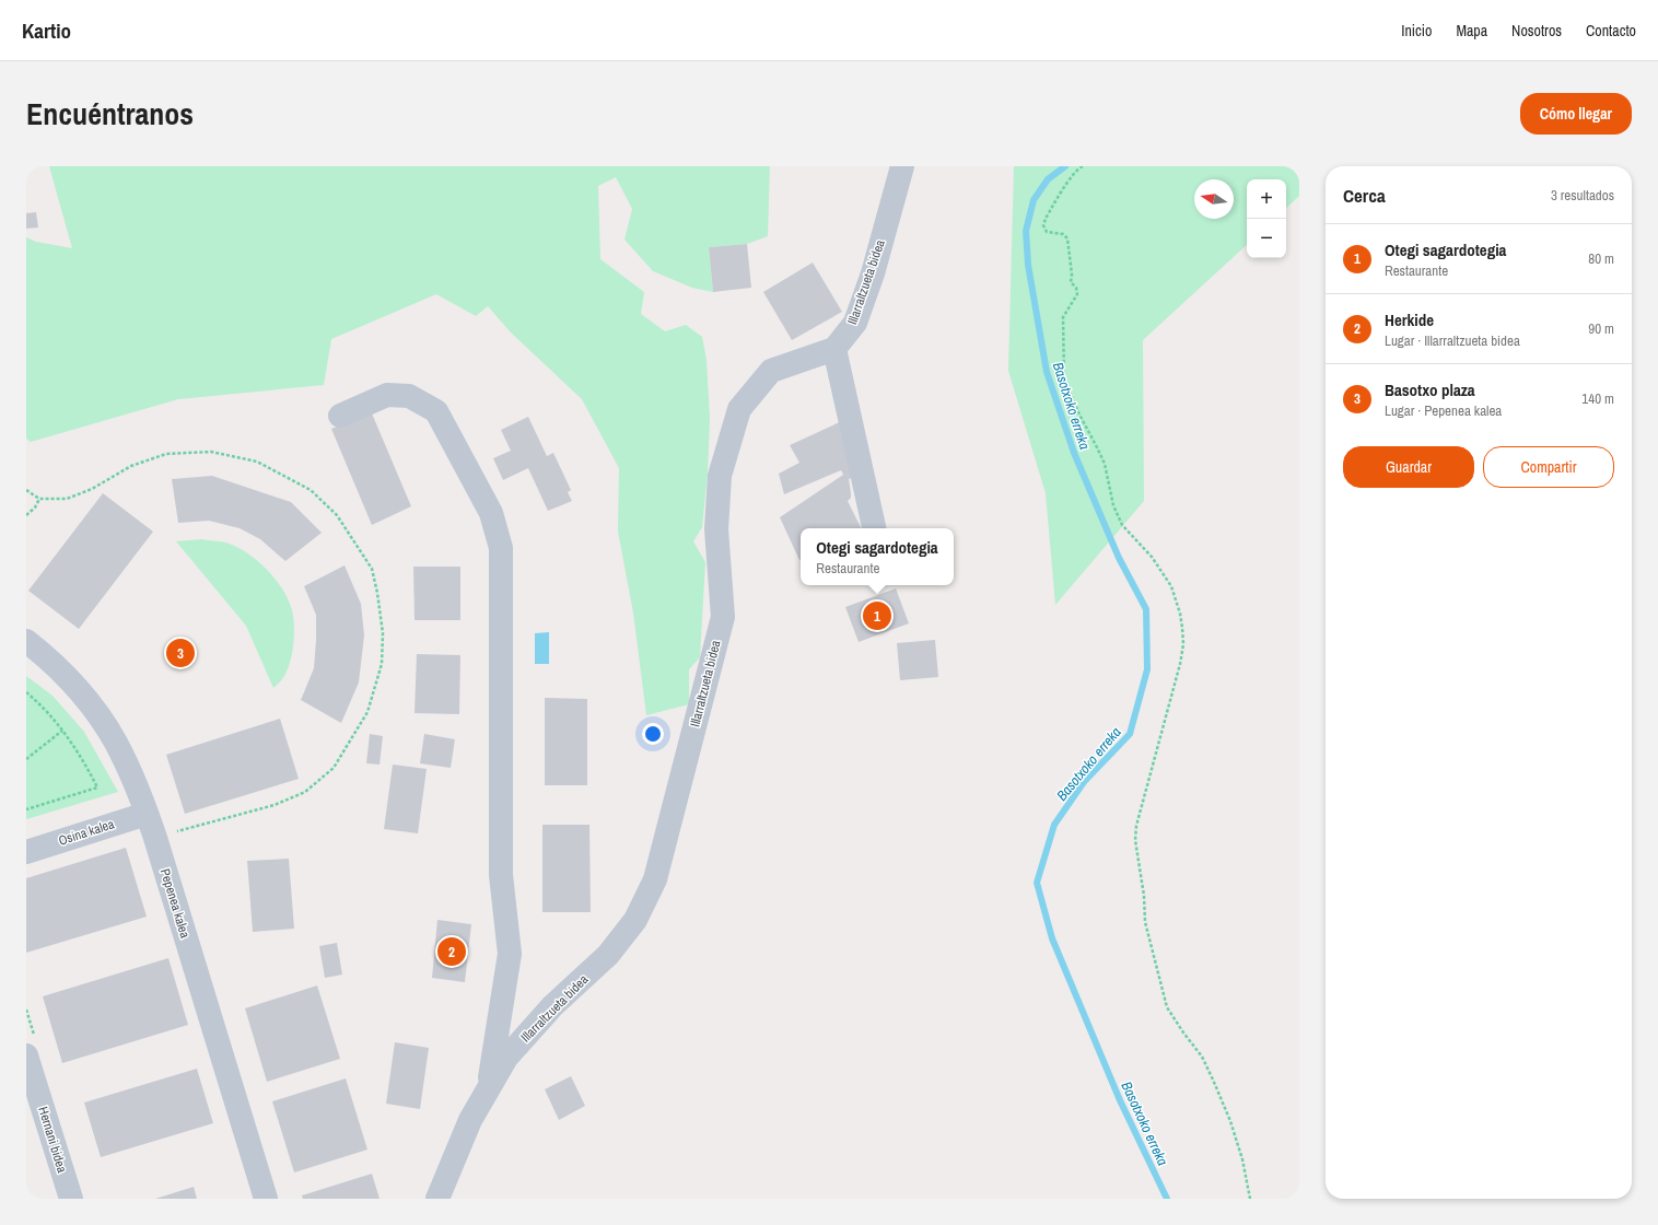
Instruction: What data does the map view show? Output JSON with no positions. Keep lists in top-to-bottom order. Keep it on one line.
{"streets":{"street":["Illarraltzueta bidea","Osina kalea","Pepenea kalea","Hernani bidea"]},"crossings":[["Osina kalea","Pepenea kalea"]],"water":["Basotxoko erreka"],"north":"left","page":{"header":"Kartio","nav":["Inicio","Mapa","Nosotros","Contacto"],"title":"Encuéntranos","buttons":["Cómo llegar",["Guardar","Compartir"]],"heading":["Cerca","3 resultados"],"map_buttons":["+","−"],"list":[{"mark":"1","name":"Otegi sagardotegia","note":"Restaurante","value":"80 m"},{"mark":"2","name":"Herkide","note":"Lugar · Illarraltzueta bidea","value":"90 m"},{"mark":"3","name":"Basotxo plaza","note":"Lugar · Pepenea kalea","value":"140 m"}],"popup":["Otegi sagardotegia","Restaurante"],"pins":["1","3","2"]}}
